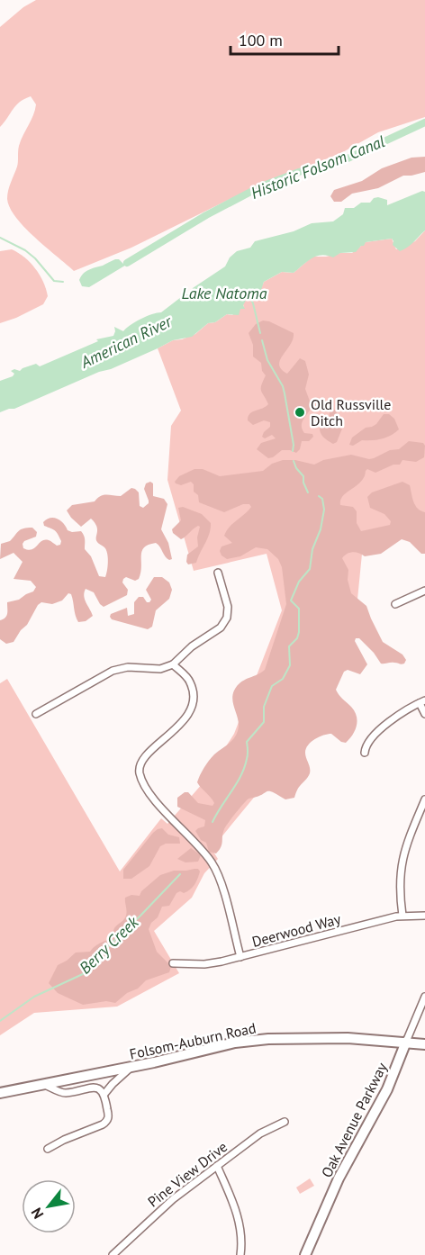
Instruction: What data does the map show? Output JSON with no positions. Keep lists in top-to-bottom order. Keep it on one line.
{"streets":{"main road":["Folsom-Auburn Road","Oak Avenue Parkway"],"street":["Deerwood Way","Pine View Drive"]},"crossings":[["Folsom-Auburn Road","Oak Avenue Parkway"]],"water":["Historic Folsom Canal","Lake Natoma","American River","Berry Creek"],"places":["Old Russville Ditch"],"scale_bar":"100 m","north":"bottom left"}
